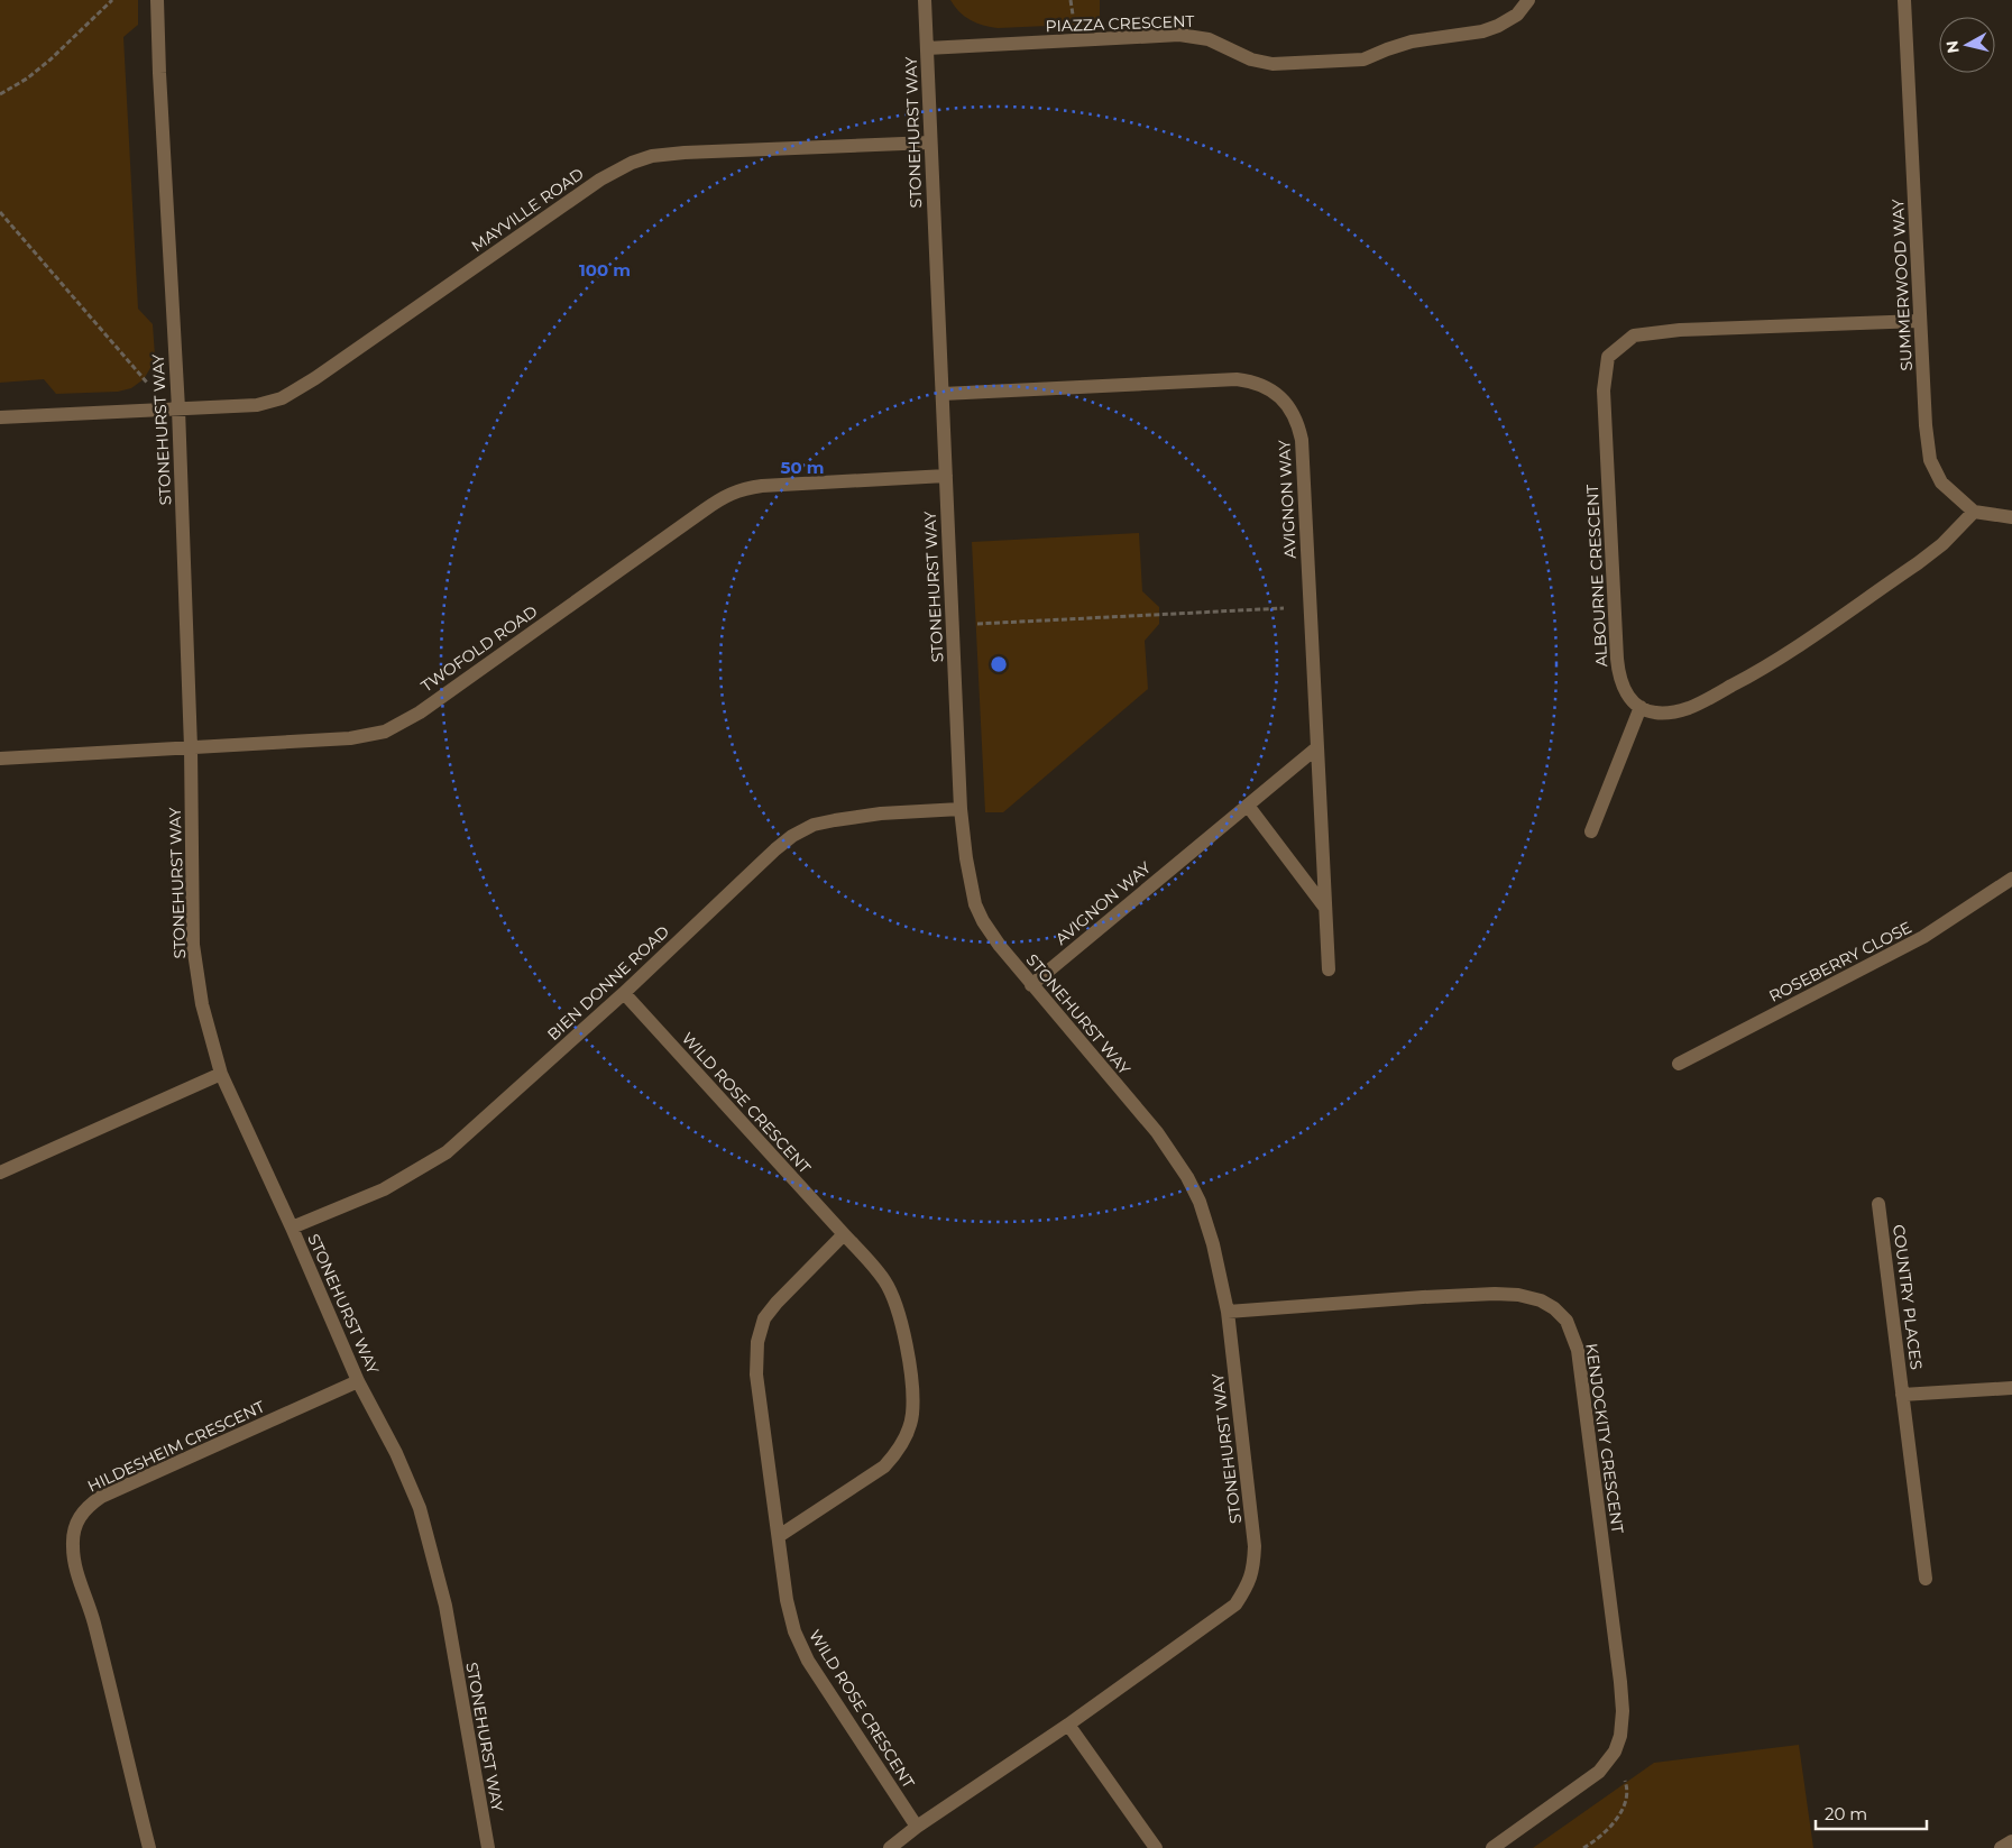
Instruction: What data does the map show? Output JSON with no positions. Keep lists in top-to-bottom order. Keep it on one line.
{"streets":{"street":["PIAZZA CRESCENT","STONEHURST WAY","MAYVILLE ROAD","SUMMERWOOD WAY","AVIGNON WAY","ALBOURNE CRESCENT","TWOFOLD ROAD","ROSEBERRY CLOSE","BIEN DONNE ROAD","WILD ROSE CRESCENT","COUNTRY PLACES","KENJOCKITY CRESCENT","HILDESHEIM CRESCENT"]},"crossings":[["PIAZZA CRESCENT","STONEHURST WAY"],["STONEHURST WAY","MAYVILLE ROAD"],["STONEHURST WAY","AVIGNON WAY"],["STONEHURST WAY","TWOFOLD ROAD"],["STONEHURST WAY","BIEN DONNE ROAD"],["STONEHURST WAY","WILD ROSE CRESCENT"],["STONEHURST WAY","KENJOCKITY CRESCENT"],["STONEHURST WAY","HILDESHEIM CRESCENT"],["SUMMERWOOD WAY","ALBOURNE CRESCENT"],["BIEN DONNE ROAD","WILD ROSE CRESCENT"]],"scale_bar":"20 m","north":"left","rings":["100 m","50 m"]}
